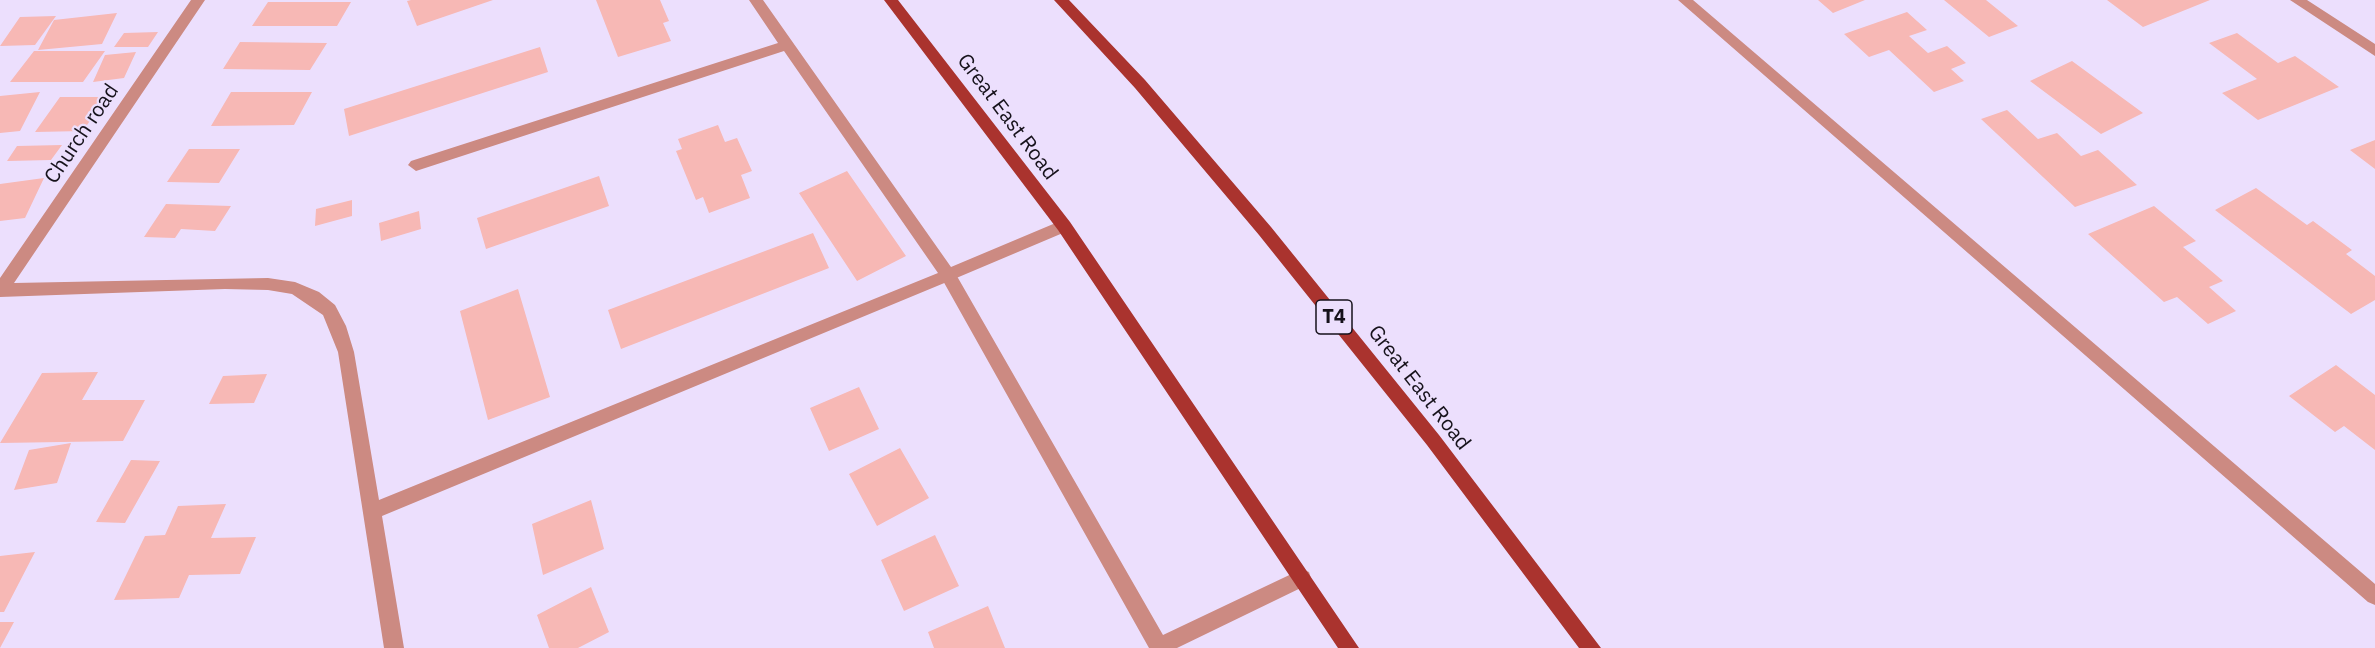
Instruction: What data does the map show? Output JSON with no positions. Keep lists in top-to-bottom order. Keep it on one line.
{"streets":{"main road":["Great East Road","T4"],"street":["Church road"]}}
